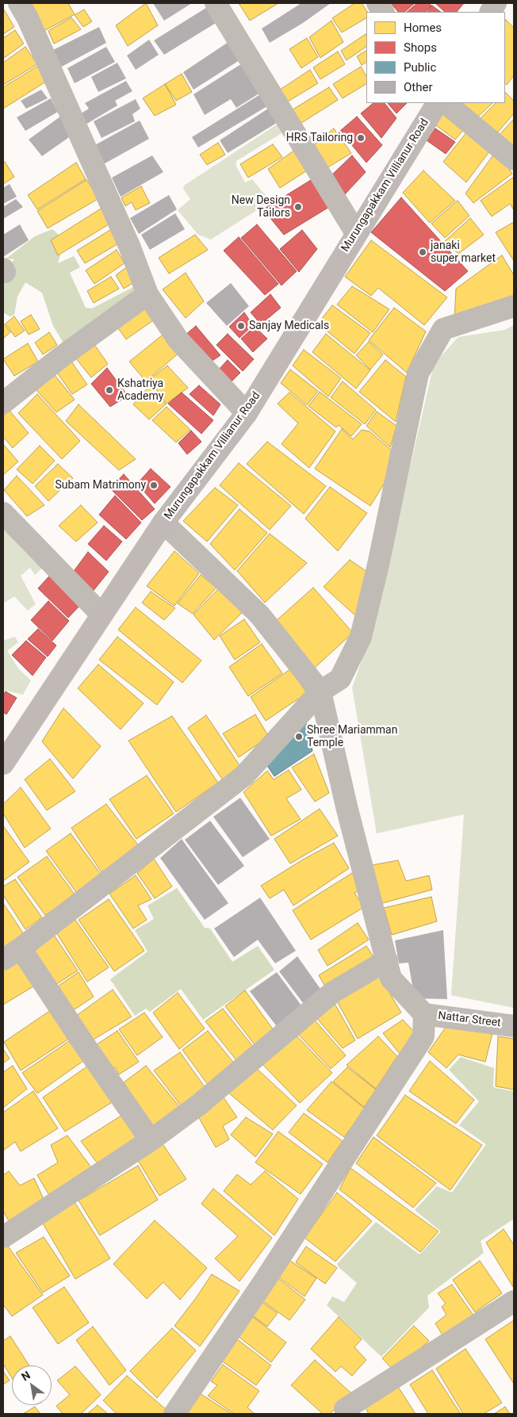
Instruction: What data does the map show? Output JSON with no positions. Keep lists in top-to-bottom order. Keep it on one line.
{"streets":{"main road":["Murungapakkam Villianur Road"],"street":["Nattar Street"]},"places":["HRS Tailoring","New Design Tailors","janaki super market","Sanjay Medicals","Kshatriya Academy","Subam Matrimony","Shree Mariamman Temple"],"legend":["Homes","Shops","Public","Other"],"north":"top left"}
